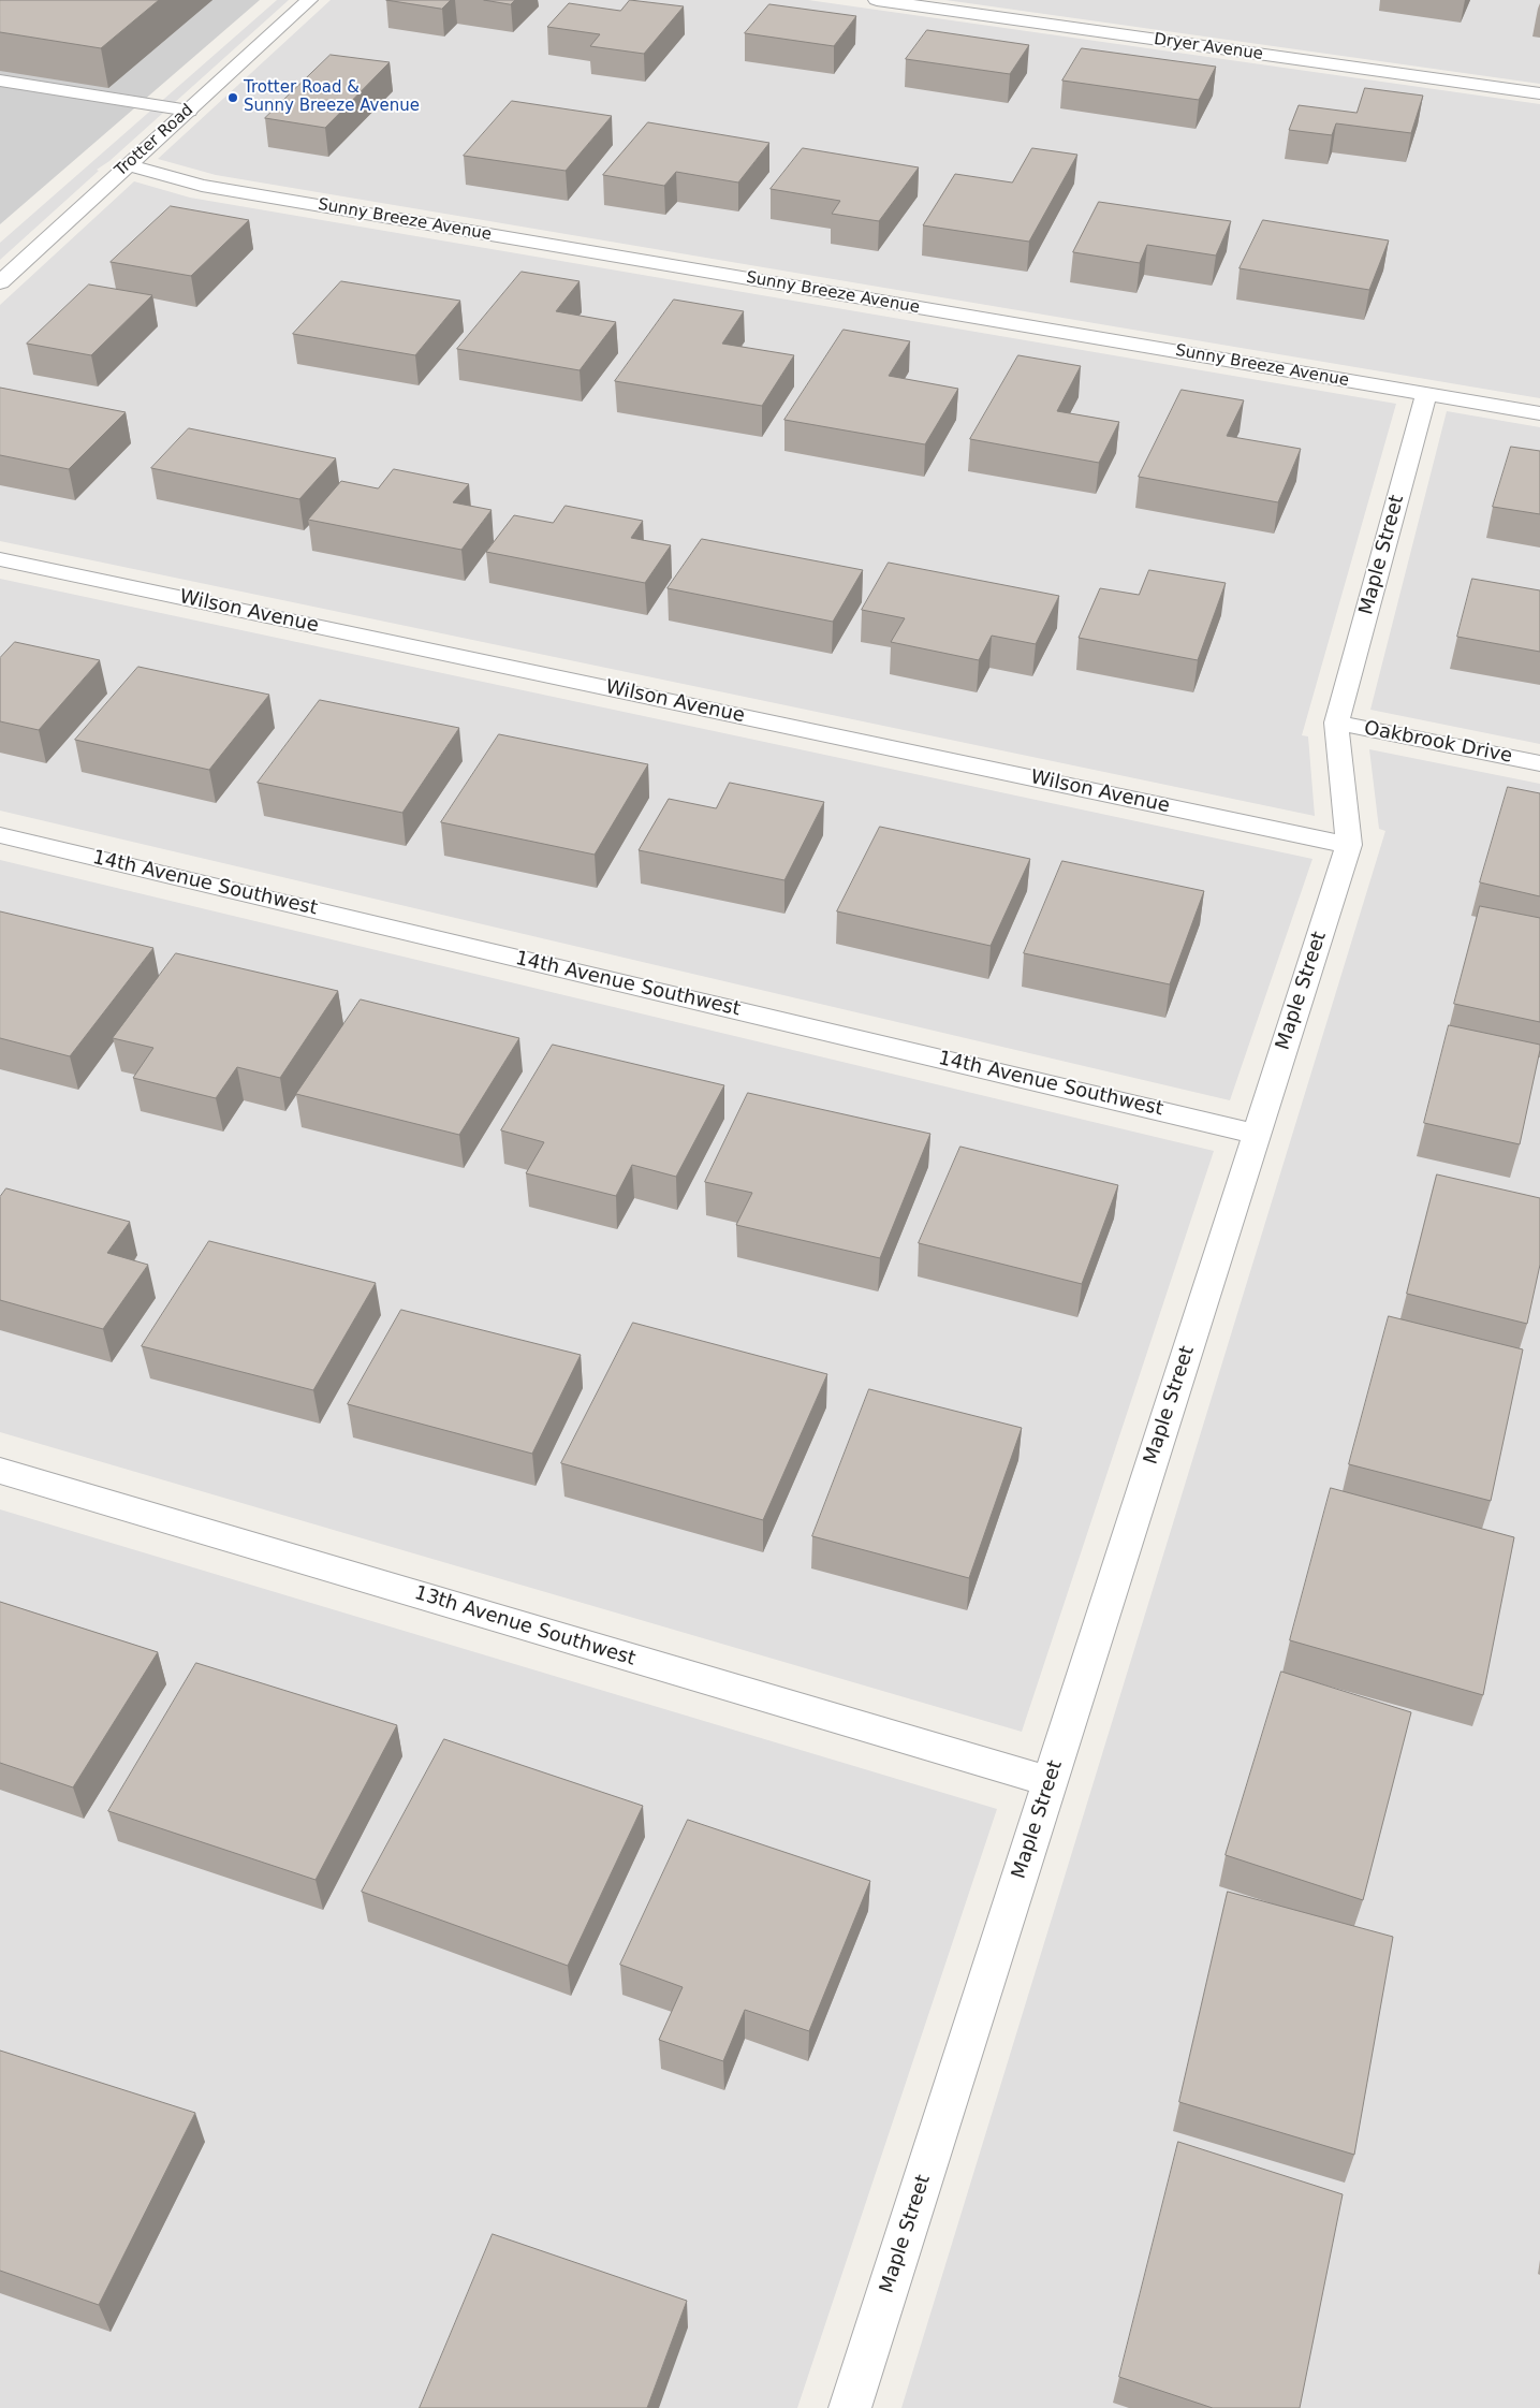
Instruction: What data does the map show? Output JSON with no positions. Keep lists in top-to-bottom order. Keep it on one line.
{"streets":{"street":["Dryer Avenue","Trotter Road","Sunny Breeze Avenue","Maple Street","Wilson Avenue","Oakbrook Drive","14th Avenue Southwest","13th Avenue Southwest"]},"crossings":[["Trotter Road","Sunny Breeze Avenue"],["Sunny Breeze Avenue","Maple Street"],["Maple Street","Wilson Avenue"],["Maple Street","Oakbrook Drive"],["Maple Street","14th Avenue Southwest"],["Maple Street","13th Avenue Southwest"]],"places":["Trotter Road & Sunny Breeze Avenue"]}
